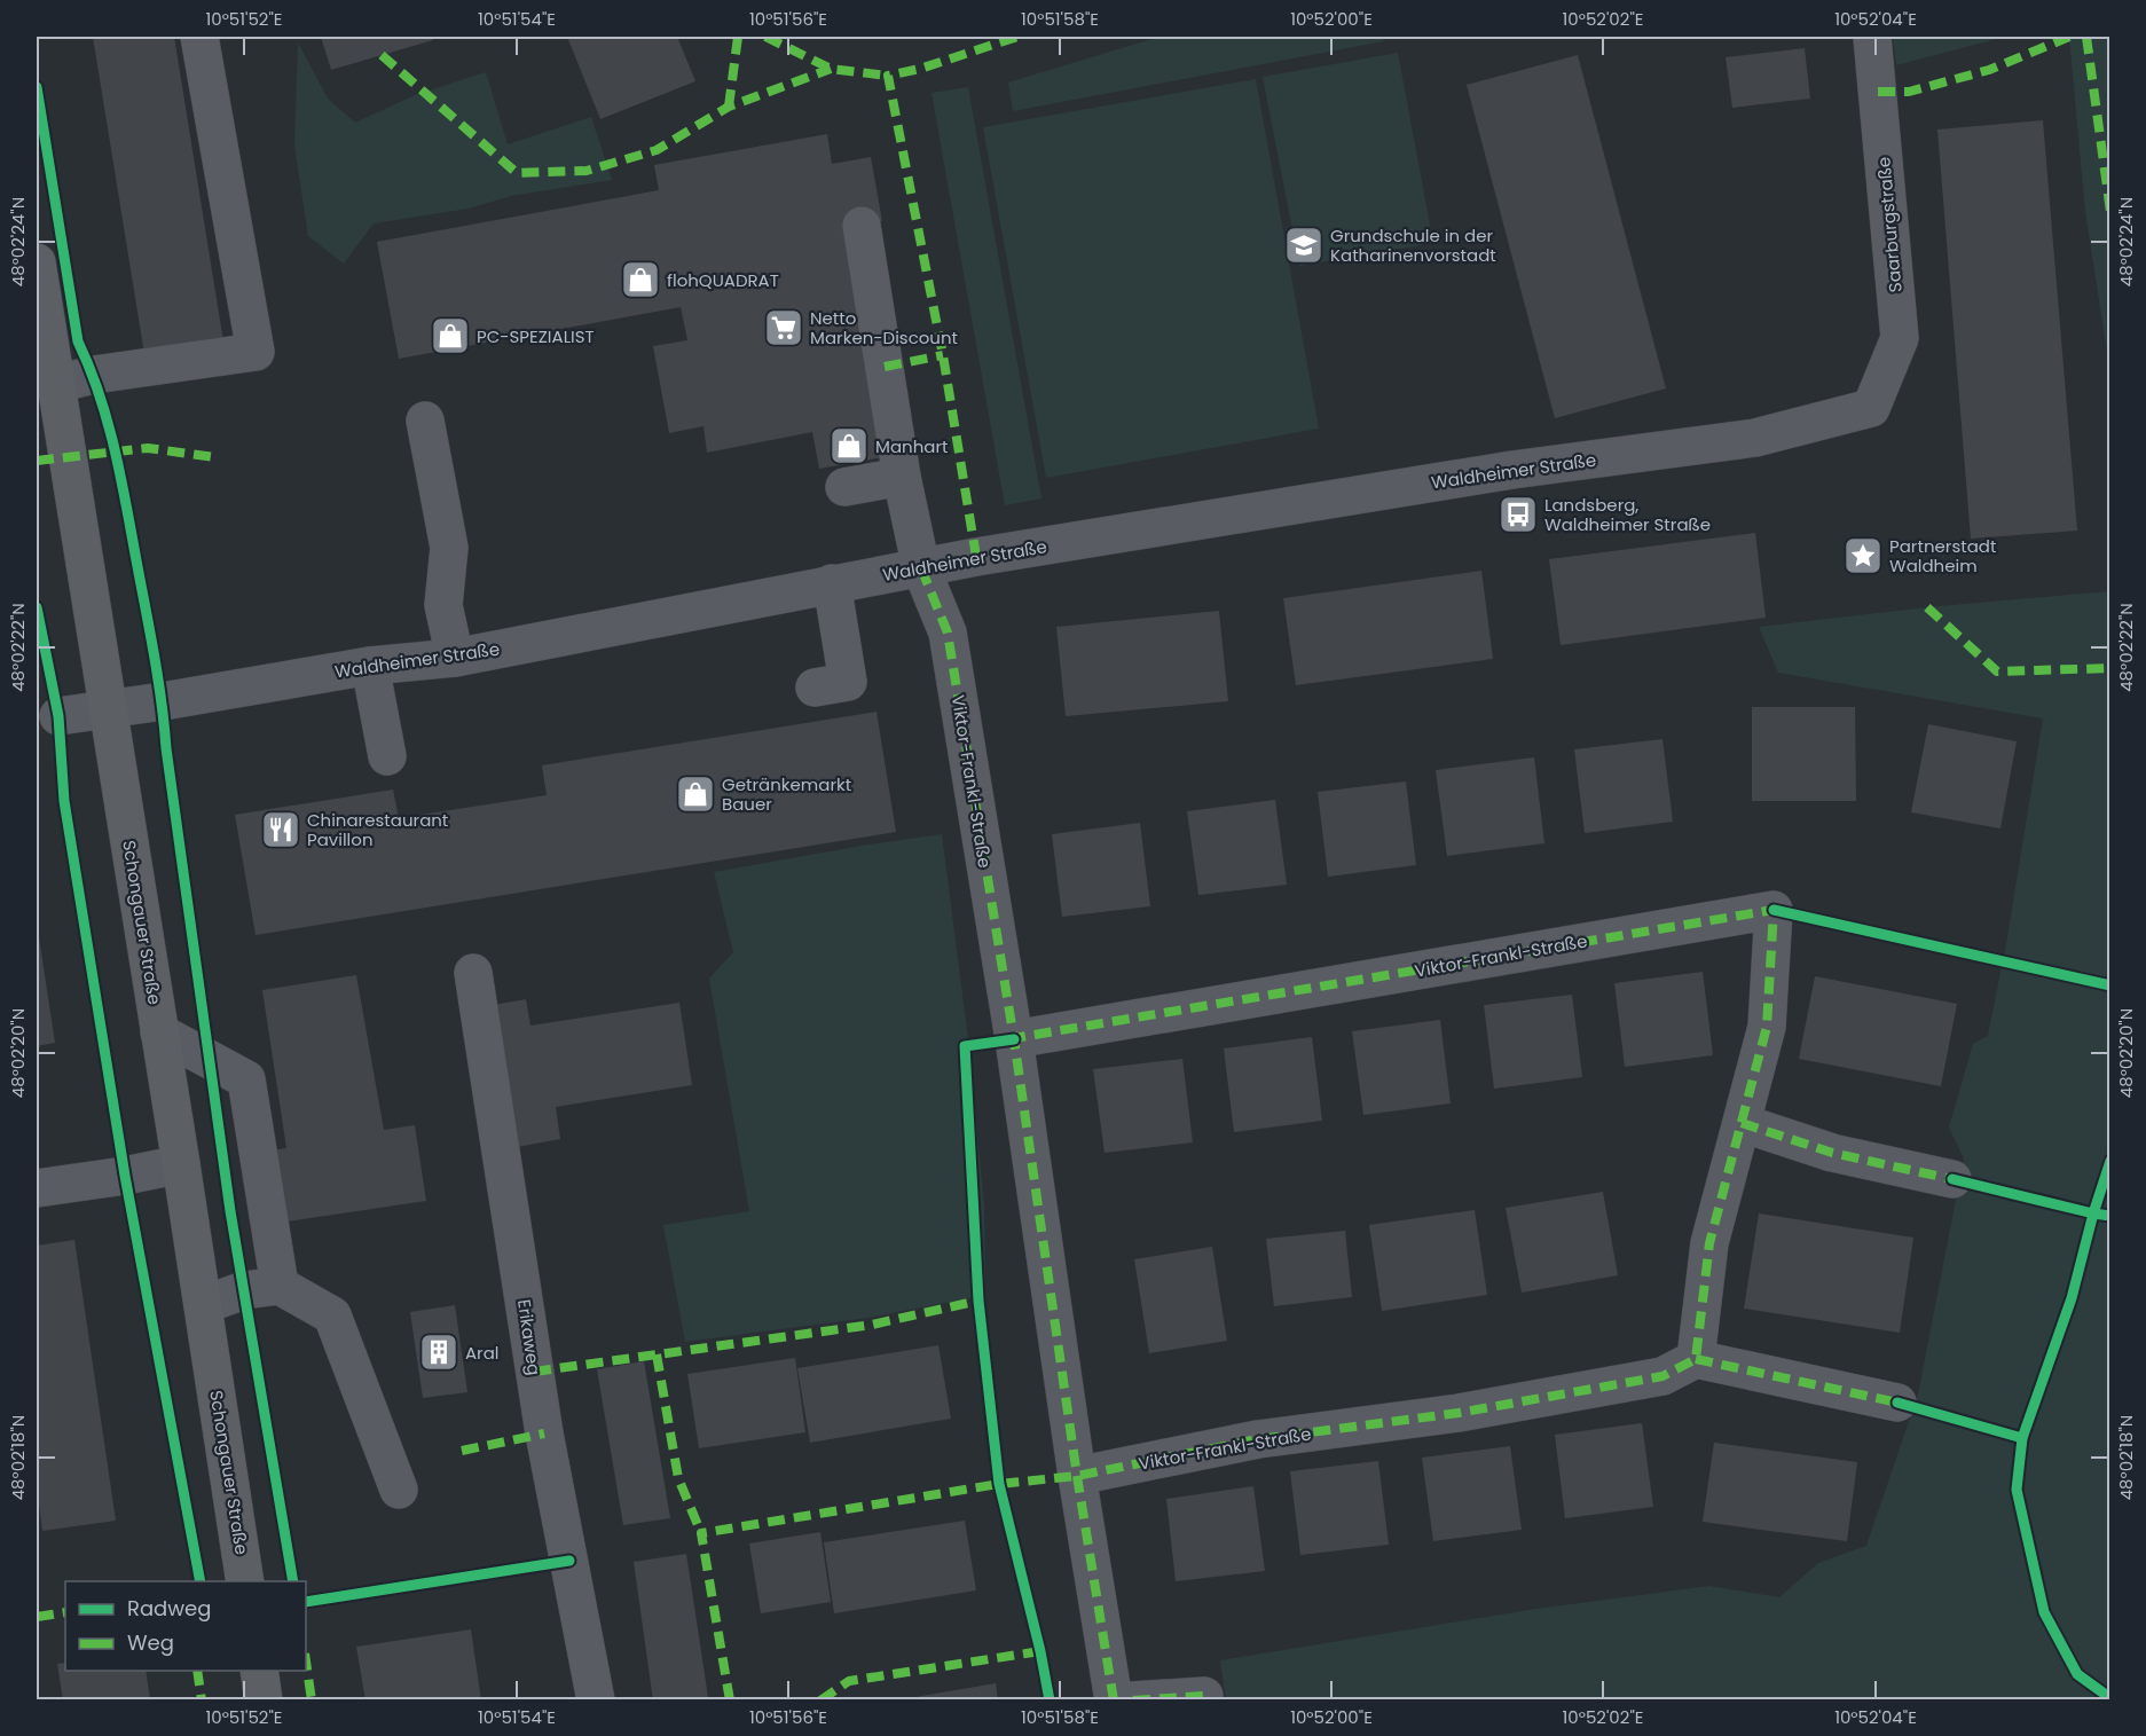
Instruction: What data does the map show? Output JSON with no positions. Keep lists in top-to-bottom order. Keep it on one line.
{"streets":{"main road":["Schongauer Straße"],"street":["Saarburgstraße","Waldheimer Straße","Viktor-Frankl-Straße","Erikaweg"]},"crossings":[["Saarburgstraße","Waldheimer Straße"],["Waldheimer Straße","Viktor-Frankl-Straße"],["Waldheimer Straße","Schongauer Straße"]],"places":{"school or university":["Grundschule in der Katharinenvorstadt"],"shop":["flohQUADRAT","PC-SPEZIALIST","Manhart","Getränkemarkt Bauer"],"supermarket":["Netto Marken-Discount"],"bus stop":["Landsberg, Waldheimer Straße"],"place":["Partnerstadt Waldheim"],"restaurant":["Chinarestaurant Pavillon"],"building":["Aral"]},"legend":["Radweg","Weg"],"coordinates":["10°51'52\"E","10°51'54\"E","10°51'56\"E","10°51'58\"E","10°52'00\"E","10°52'02\"E","10°52'04\"E","48°02'24\"N","48°02'22\"N","48°02'20\"N","48°02'18\"N"]}
